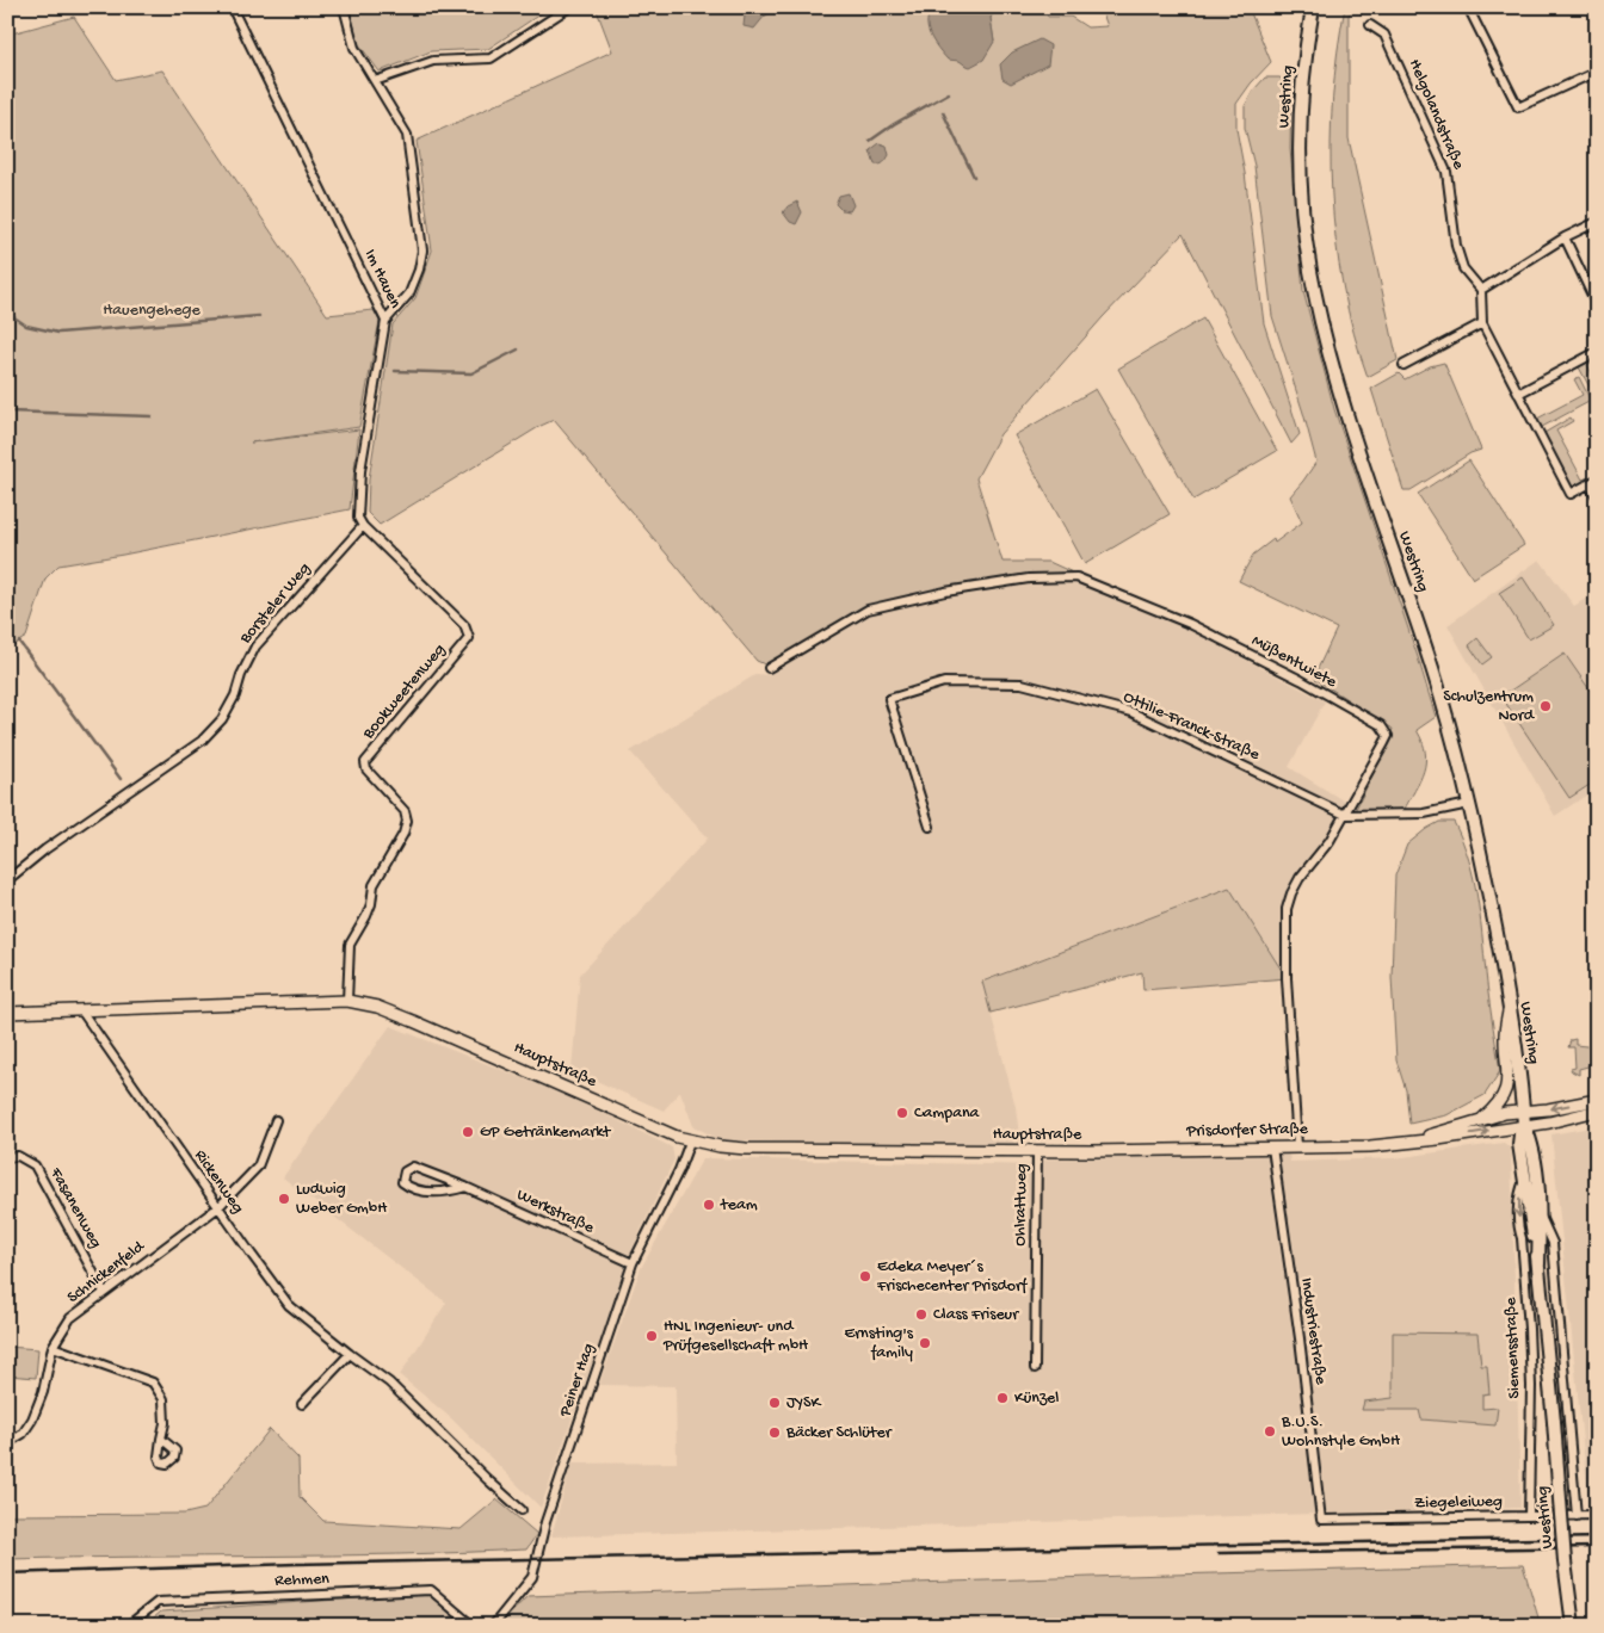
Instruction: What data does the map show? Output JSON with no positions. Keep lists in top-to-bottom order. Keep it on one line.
{"streets":{"main road":["Westring","Hauptstraße","Prisdorfer Straße"],"street":["Helgolandstraße","Im Hauen","Borsteler Weg","Müßentwiete","Bookweetenweg","Ottilie-Franck-Straße","Rickenweg","Ohlrattweg","Fasanenweg","Werkstraße","Schnickenfeld","Industriestraße","Siemensstraße","Peiner Hag","Ziegeleiweg","Rehmen"]},"crossings":[["Westring","Ottilie-Franck-Straße"],["Westring","Prisdorfer Straße"],["Westring","Siemensstraße"],["Borsteler Weg","Bookweetenweg"],["Müßentwiete","Ottilie-Franck-Straße"],["Müßentwiete","Prisdorfer Straße"],["Bookweetenweg","Hauptstraße"],["Hauptstraße","Prisdorfer Straße"],["Hauptstraße","Rickenweg"],["Hauptstraße","Ohlrattweg"],["Hauptstraße","Peiner Hag"],["Prisdorfer Straße","Industriestraße"],["Rickenweg","Schnickenfeld"],["Fasanenweg","Schnickenfeld"],["Werkstraße","Peiner Hag"],["Industriestraße","Ziegeleiweg"],["Siemensstraße","Ziegeleiweg"]],"parks":["Hauengehege"],"places":["Schulzentrum Nord","Campana","GP Getränkemarkt","Ludwig Weber GmbH","team","Edeka Meyer´s Frischecenter Prisdorf","Class Friseur","HNL Ingenieur- und Prüfgesellschaft mbH","Ernsting's family","Künzel","JYSK","B.U.S. Wohnstyle GmbH","Bäcker Schlüter"]}
